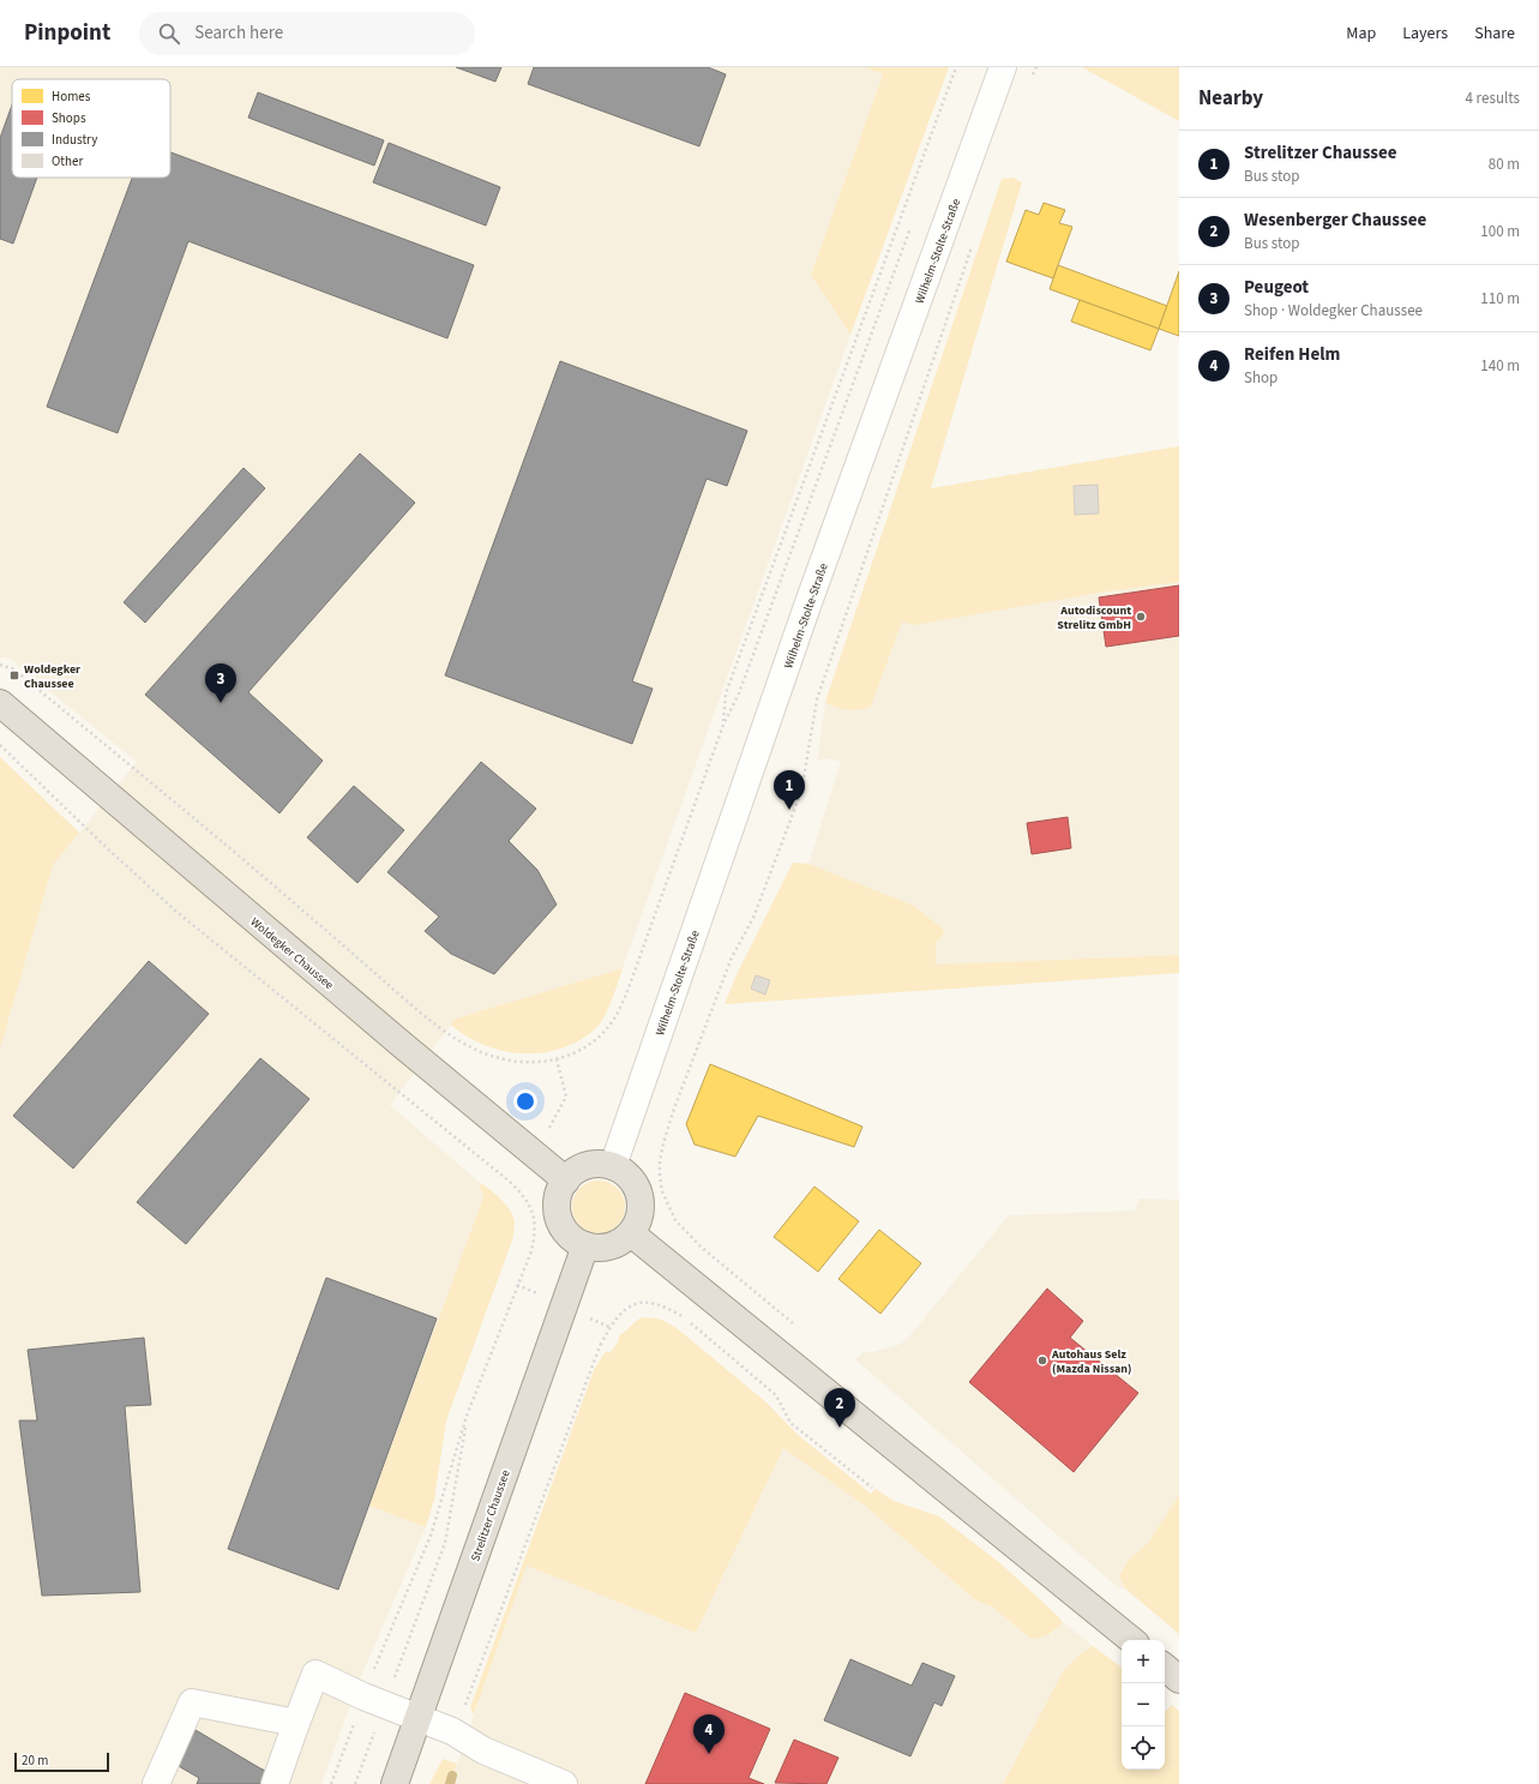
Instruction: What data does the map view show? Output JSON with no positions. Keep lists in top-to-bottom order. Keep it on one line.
{"streets":{"main road":["Woldegker Chaussee","Strelitzer Chaussee"],"street":["Wilhelm-Stolte-Straße"]},"crossings":[["Wilhelm-Stolte-Straße","Woldegker Chaussee"],["Wilhelm-Stolte-Straße","Strelitzer Chaussee"],["Woldegker Chaussee","Strelitzer Chaussee"]],"places":{"other":["Autodiscount Strelitz GmbH","Autohaus Selz (Mazda Nissan)"],"transit":["Woldegker Chaussee"]},"legend":["Homes","Shops","Industry","Other"],"scale_bar":"20 m","page":{"header":"Pinpoint","search":"Search here","nav":["Map","Layers","Share"],"heading":["Nearby","4 results"],"list":[{"mark":"1","name":"Strelitzer Chaussee","note":"Bus stop","value":"80 m"},{"mark":"2","name":"Wesenberger Chaussee","note":"Bus stop","value":"100 m"},{"mark":"3","name":"Peugeot","note":"Shop · Woldegker Chaussee","value":"110 m"},{"mark":"4","name":"Reifen Helm","note":"Shop","value":"140 m"}],"pins":["3","1","2","4"],"map_buttons":["+","−"],"scale":"20 m"}}
